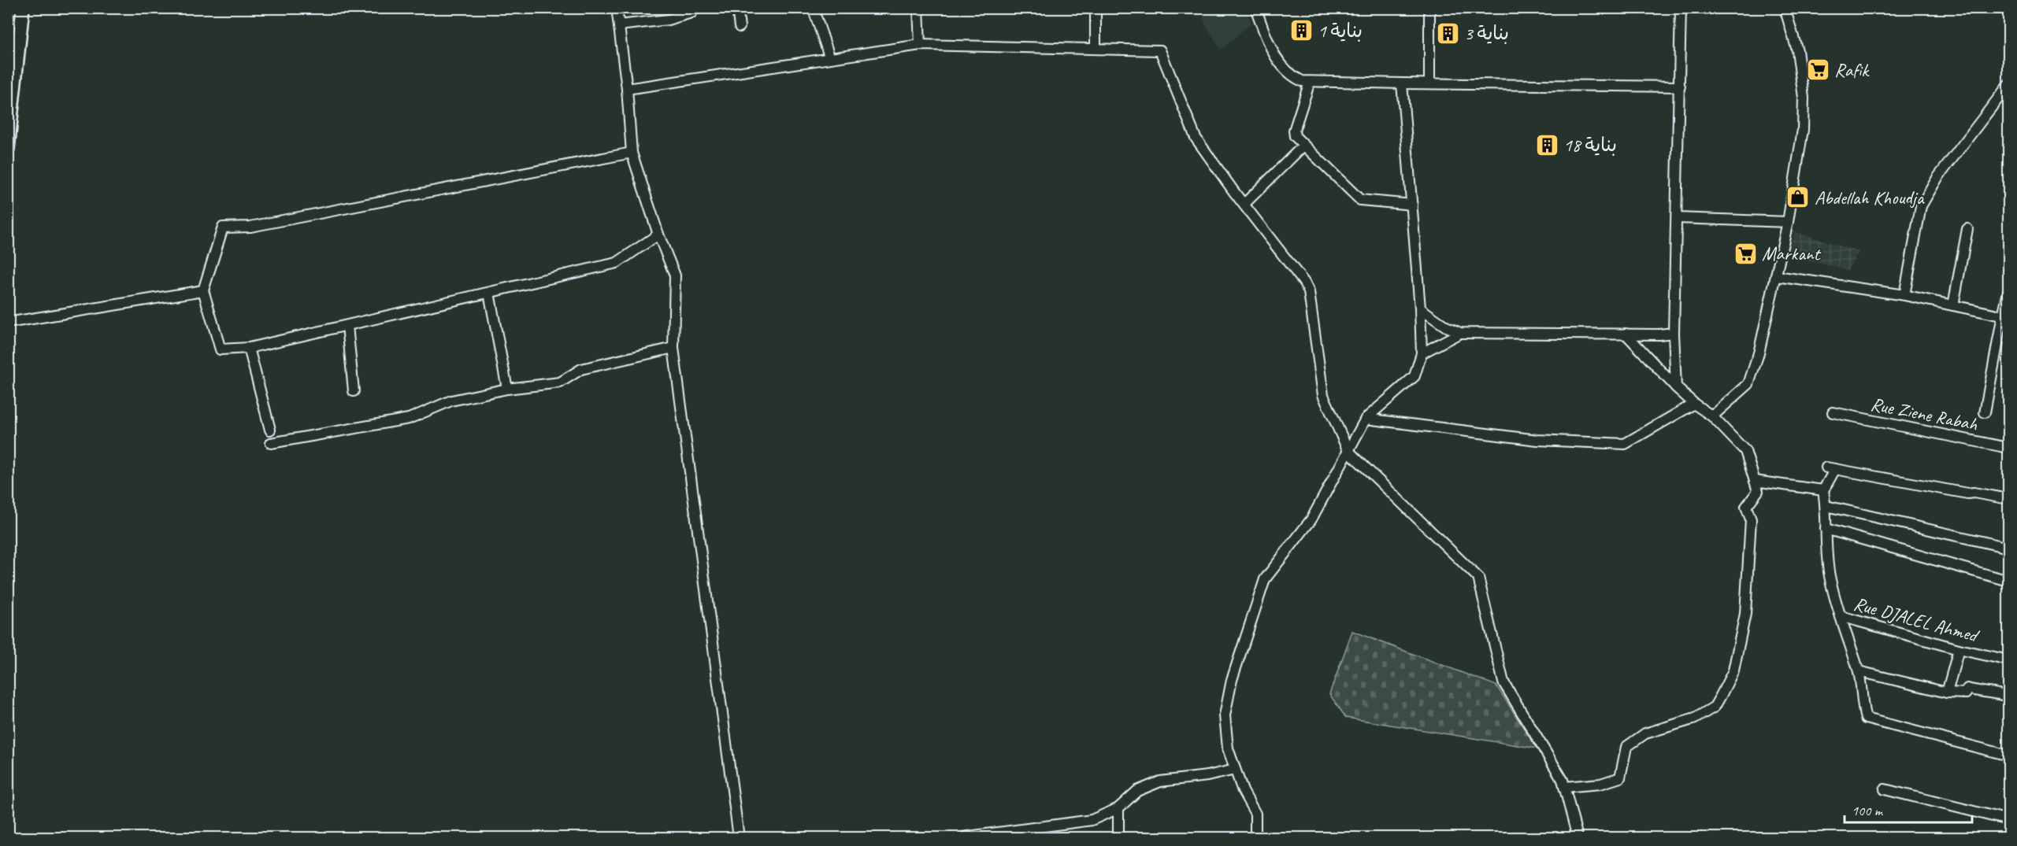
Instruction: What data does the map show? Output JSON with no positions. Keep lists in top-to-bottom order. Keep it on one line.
{"streets":{"street":["Rue Ziene Rabah","Rue DJALEL Ahmed"]},"places":{"building":["بناية 1","بناية 3","بناية 18"],"supermarket":["Rafik","Markant"],"shop":["Abdellah Khoudja"]},"scale_bar":"100 m"}
